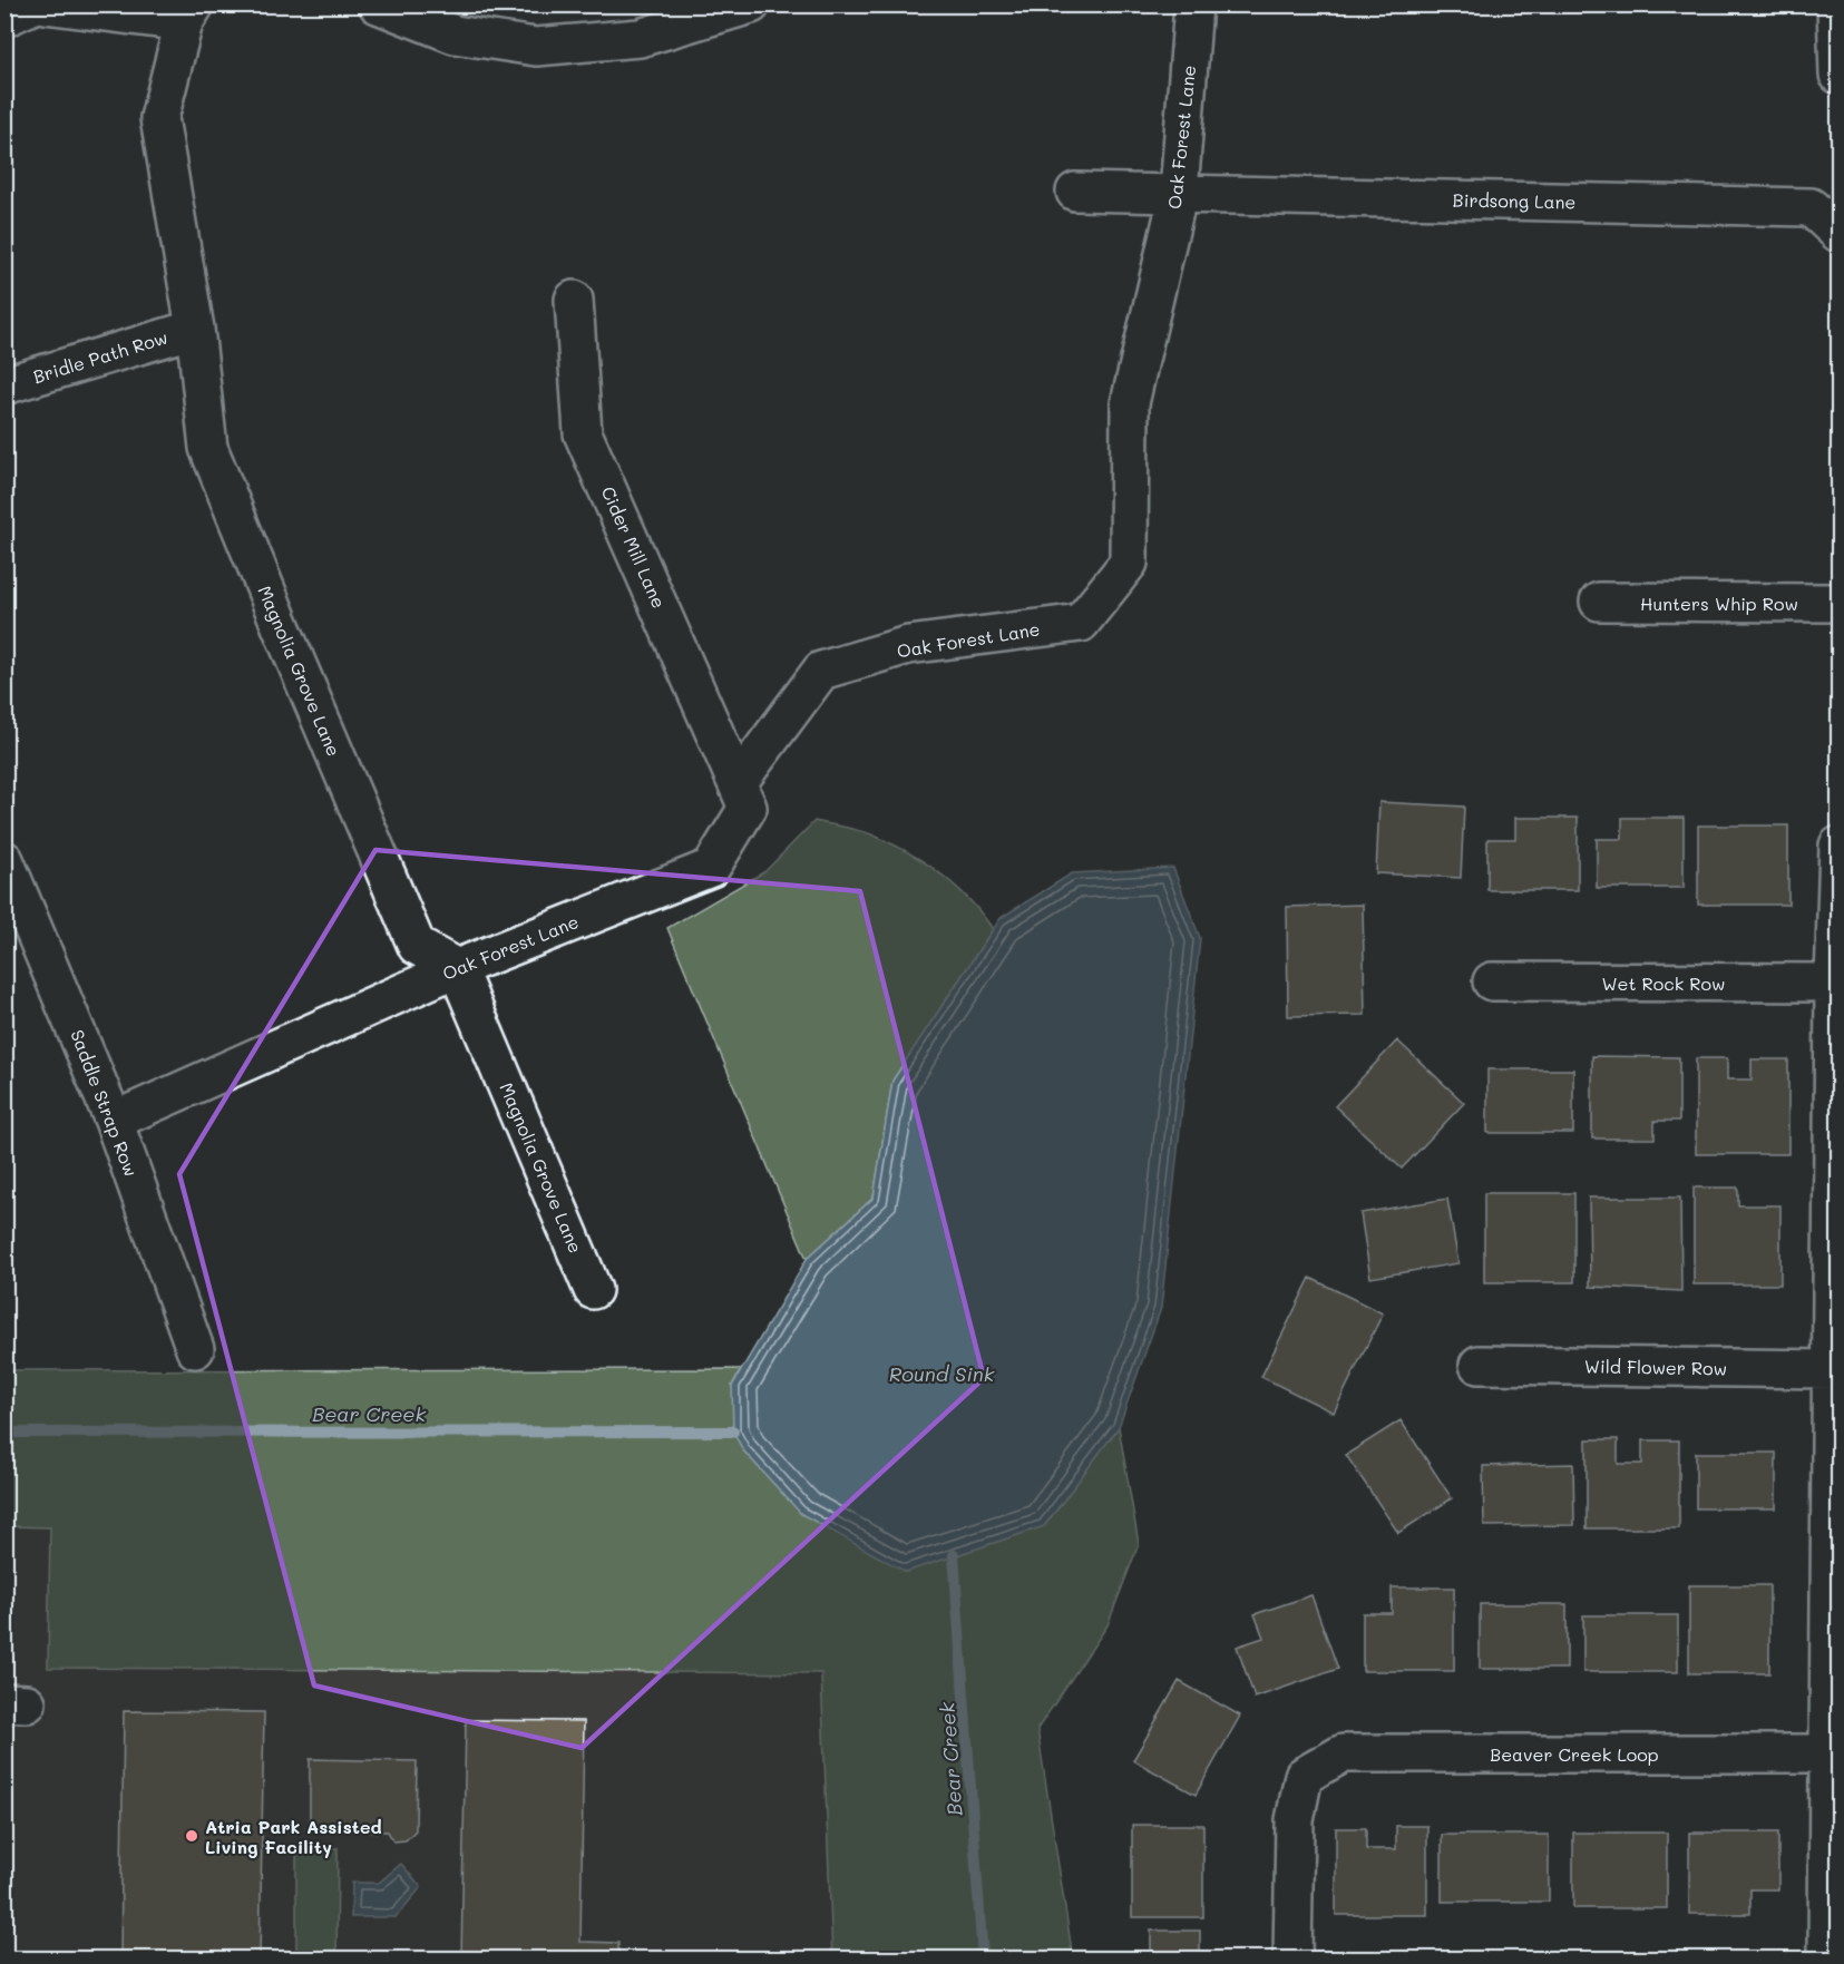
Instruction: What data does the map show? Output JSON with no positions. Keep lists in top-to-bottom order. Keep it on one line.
{"streets":{"street":["Oak Forest Lane","Birdsong Lane","Bridle Path Row","Cider Mill Lane","Hunters Whip Row","Magnolia Grove Lane","Wet Rock Row","Saddle Strap Row","Wild Flower Row","Beaver Creek Loop"]},"crossings":[["Oak Forest Lane","Birdsong Lane"],["Oak Forest Lane","Cider Mill Lane"],["Oak Forest Lane","Magnolia Grove Lane"],["Oak Forest Lane","Saddle Strap Row"],["Bridle Path Row","Magnolia Grove Lane"]],"water":["Round Sink","Bear Creek"],"places":["Atria Park Assisted Living Facility"]}
